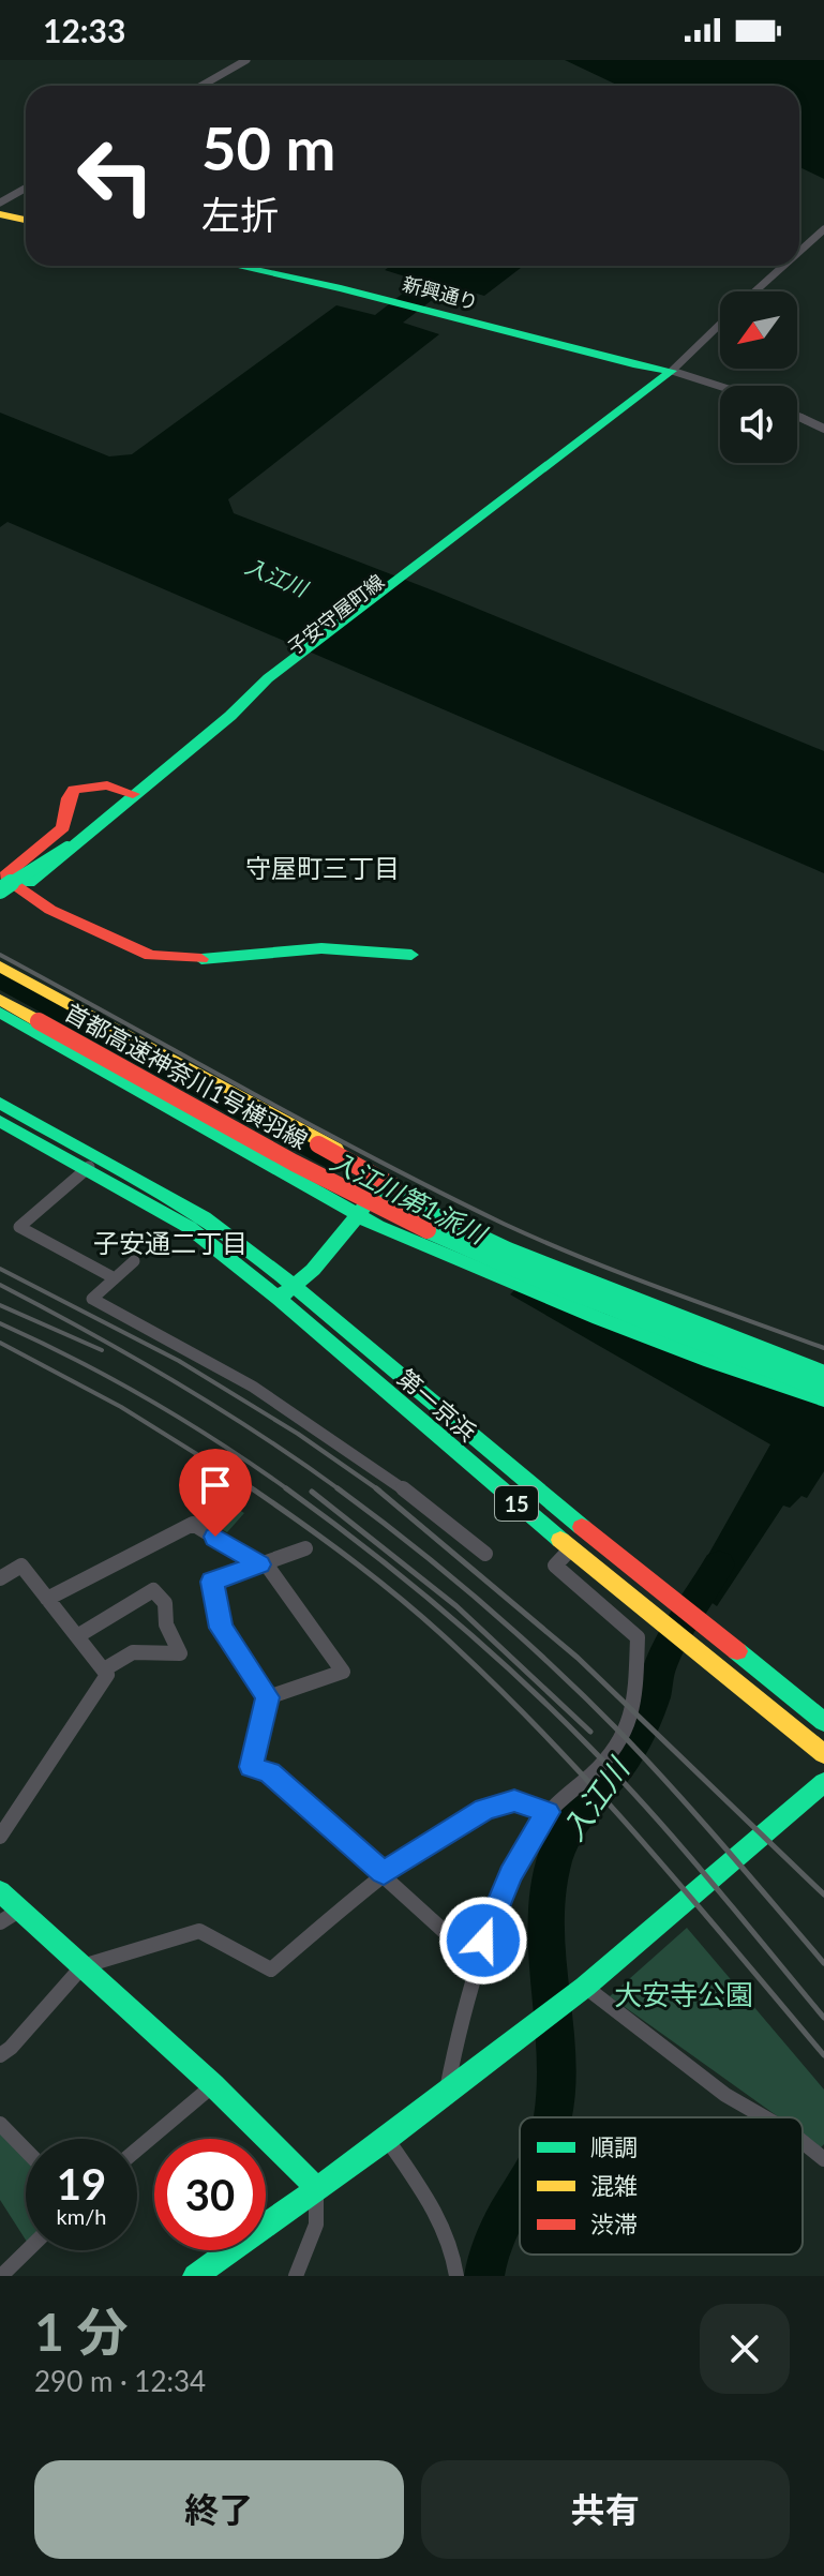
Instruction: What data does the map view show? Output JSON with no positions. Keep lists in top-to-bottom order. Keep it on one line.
{"streets":{"main road":["新興通り","子安守屋町線","首都高速神奈川1号横羽線","第一京浜","15"]},"crossings":[["新興通り","子安守屋町線"]],"districts":["守屋町三丁目","子安通二丁目"],"water":["入江川","入江川第1派川"],"parks":["大安寺公園"],"legend":["順調","混雑","渋滞"],"north":"bottom left","page":{"status":"12:33","turn":["50 m","左折"],"speed":"19 km/h","limit":"30","heading":["1 分","290 m · 12:34"],"buttons":["終了","共有"]}}
